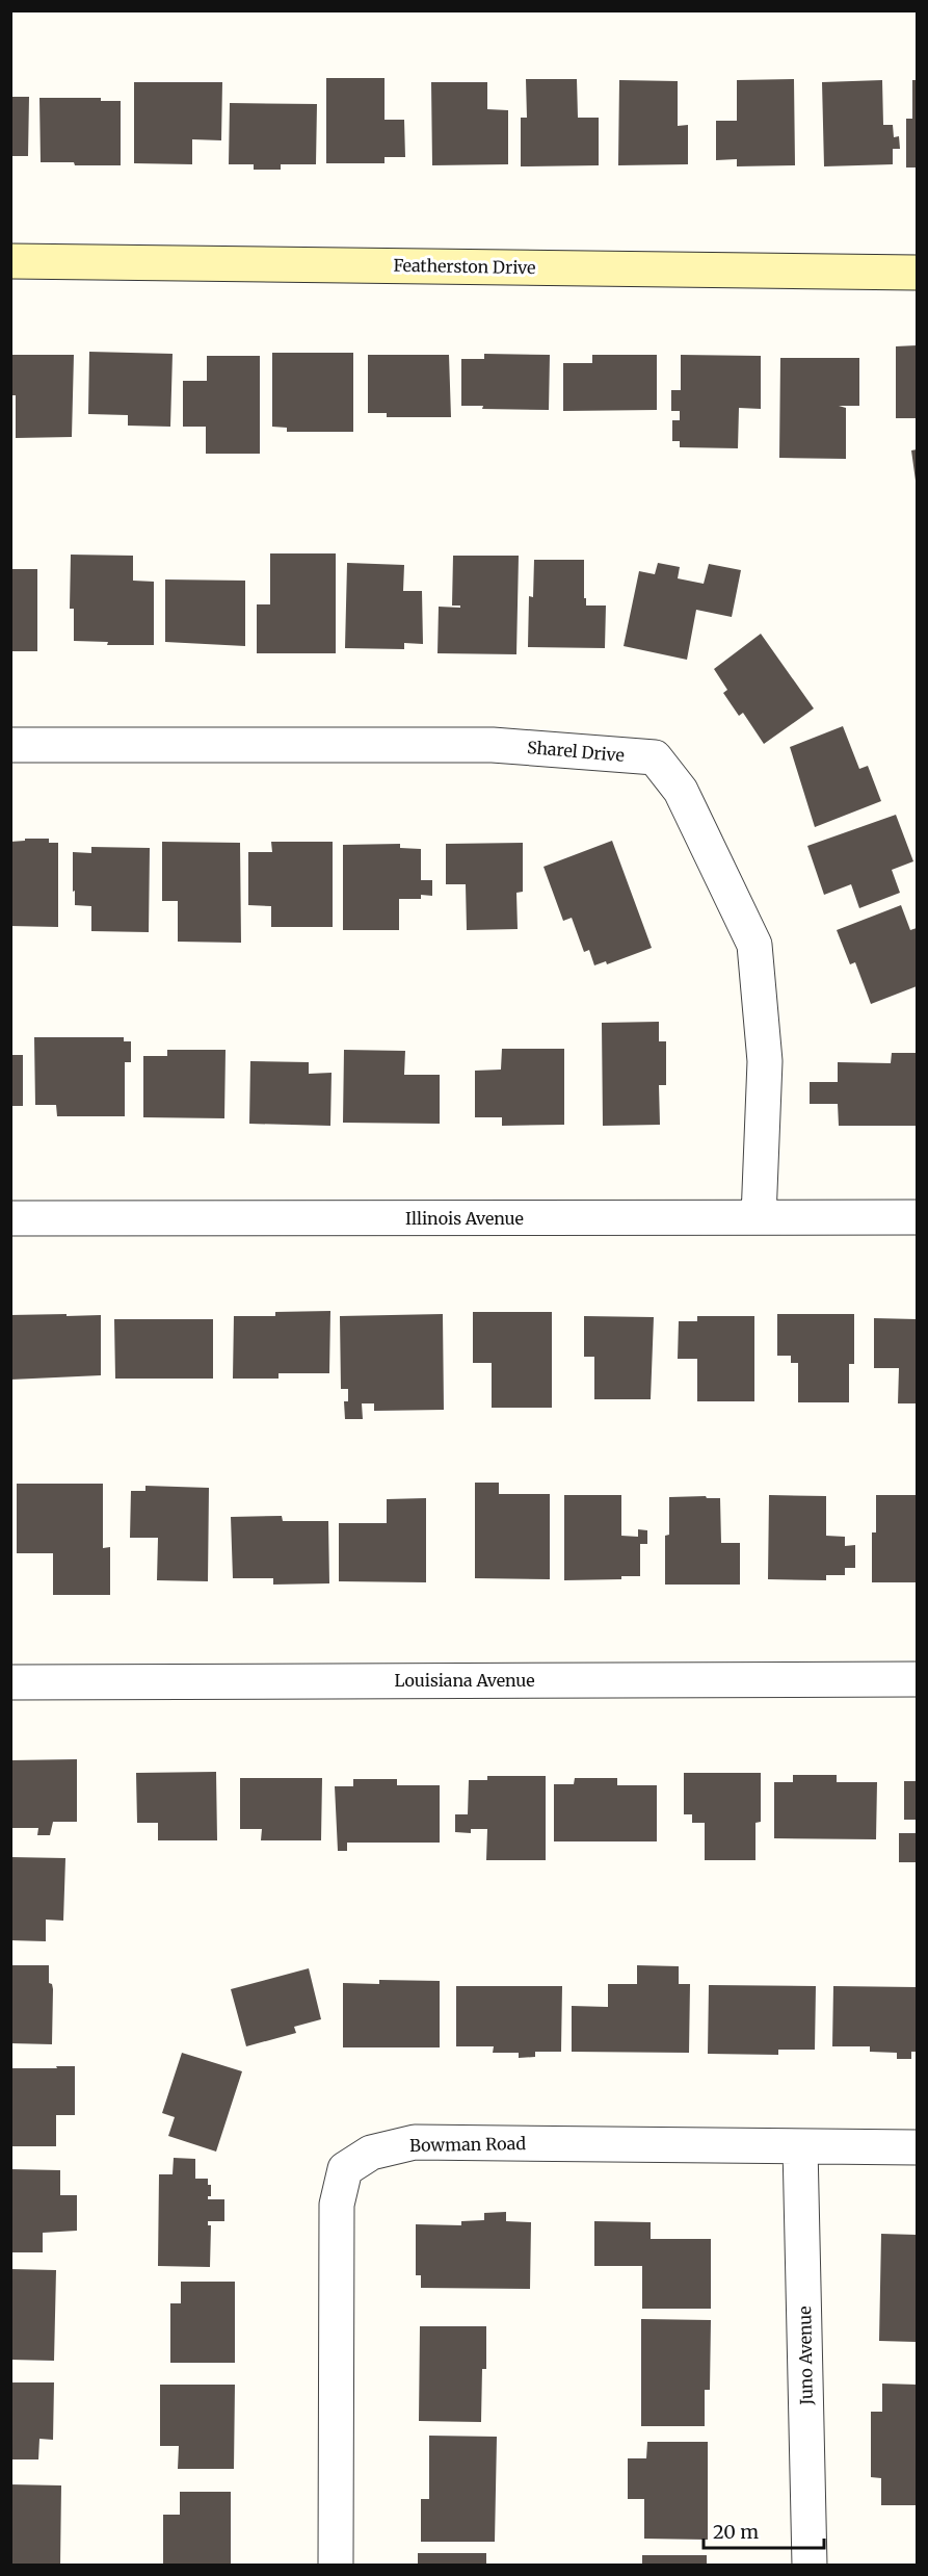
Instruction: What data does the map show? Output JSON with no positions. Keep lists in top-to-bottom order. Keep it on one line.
{"streets":{"street":["Featherston Drive","Sharel Drive","Illinois Avenue","Louisiana Avenue","Bowman Road","Juno Avenue"]},"crossings":[["Sharel Drive","Illinois Avenue"],["Bowman Road","Juno Avenue"]],"scale_bar":"20 m"}
